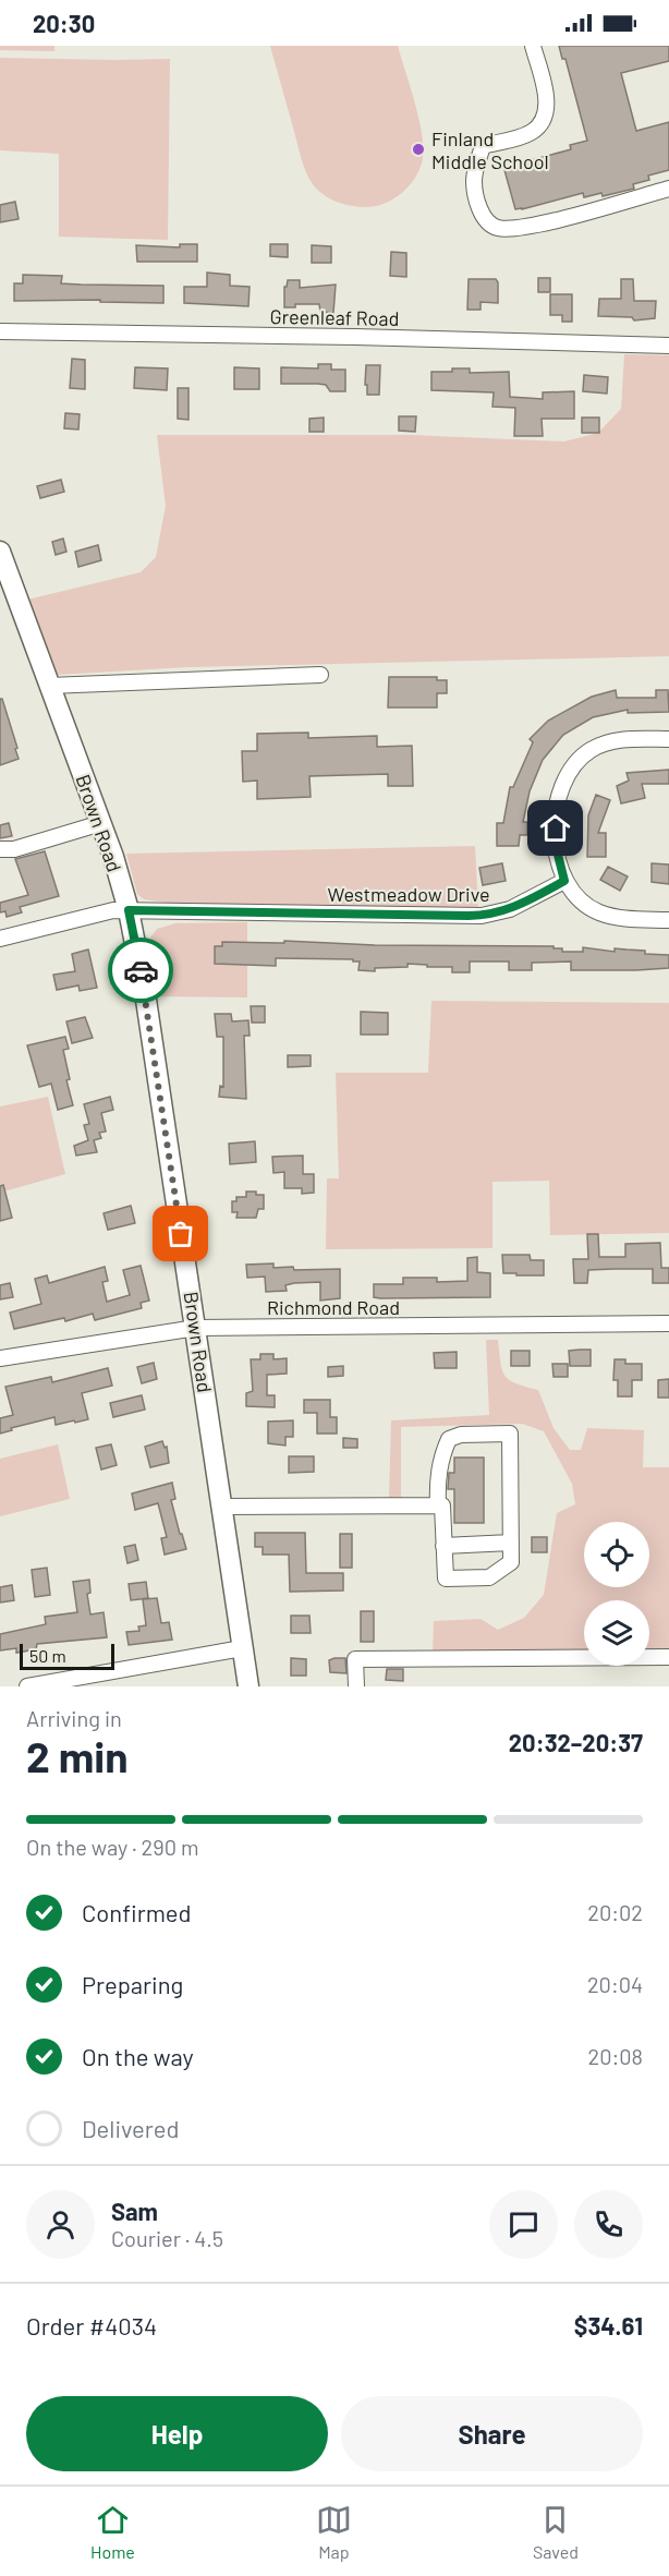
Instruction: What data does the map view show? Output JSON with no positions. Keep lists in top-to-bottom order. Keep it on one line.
{"streets":{"main road":["Brown Road"],"street":["Greenleaf Road","Westmeadow Drive","Richmond Road"]},"crossings":[["Brown Road","Westmeadow Drive"],["Brown Road","Richmond Road"]],"places":["Finland Middle School"],"scale_bar":"50 m","page":{"status":"20:30","scale":"50 m","heading":["2 min","Arriving in","20:32–20:37"],"panel":["Sam","Courier · 4.5","Order #4034","$34.61"],"bar":"On the way · 290 m","list":[["Confirmed","20:02"],["Preparing","20:04"],["On the way","20:08"],"Delivered"],"buttons":["Help","Share"],"tabs":["Home","Map","Saved"]}}
